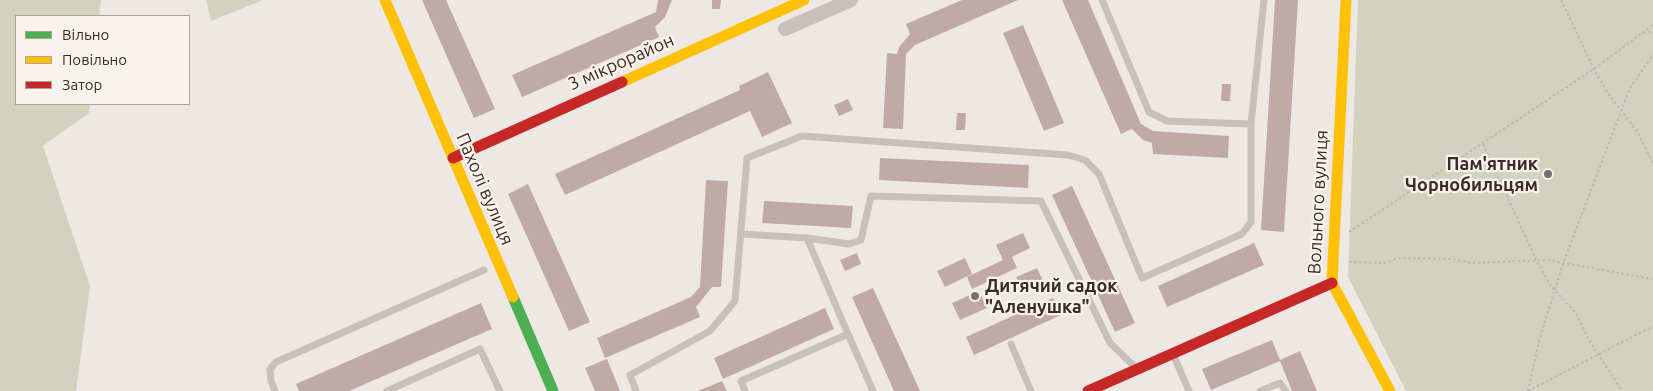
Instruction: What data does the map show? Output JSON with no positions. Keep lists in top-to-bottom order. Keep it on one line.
{"streets":{"street":["3 мікрорайон","Пахолі вулиця","Вольного вулиця"]},"crossings":[["3 мікрорайон","Пахолі вулиця"]],"places":["Пам'ятник Чорнобильцям","Дитячий садок \"Аленушка\""],"legend":["Вільно","Повільно","Затор"]}
